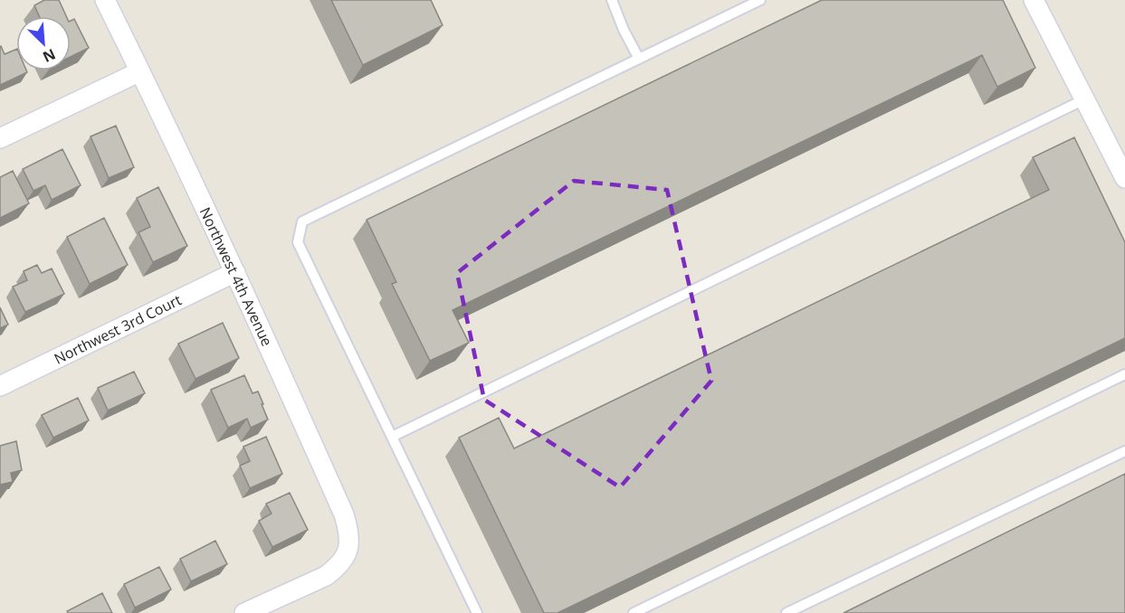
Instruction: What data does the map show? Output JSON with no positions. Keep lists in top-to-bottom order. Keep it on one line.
{"streets":{"street":["Northwest 4th Avenue","Northwest 3rd Court"]},"crossings":[["Northwest 4th Avenue","Northwest 3rd Court"]],"north":"bottom right"}
